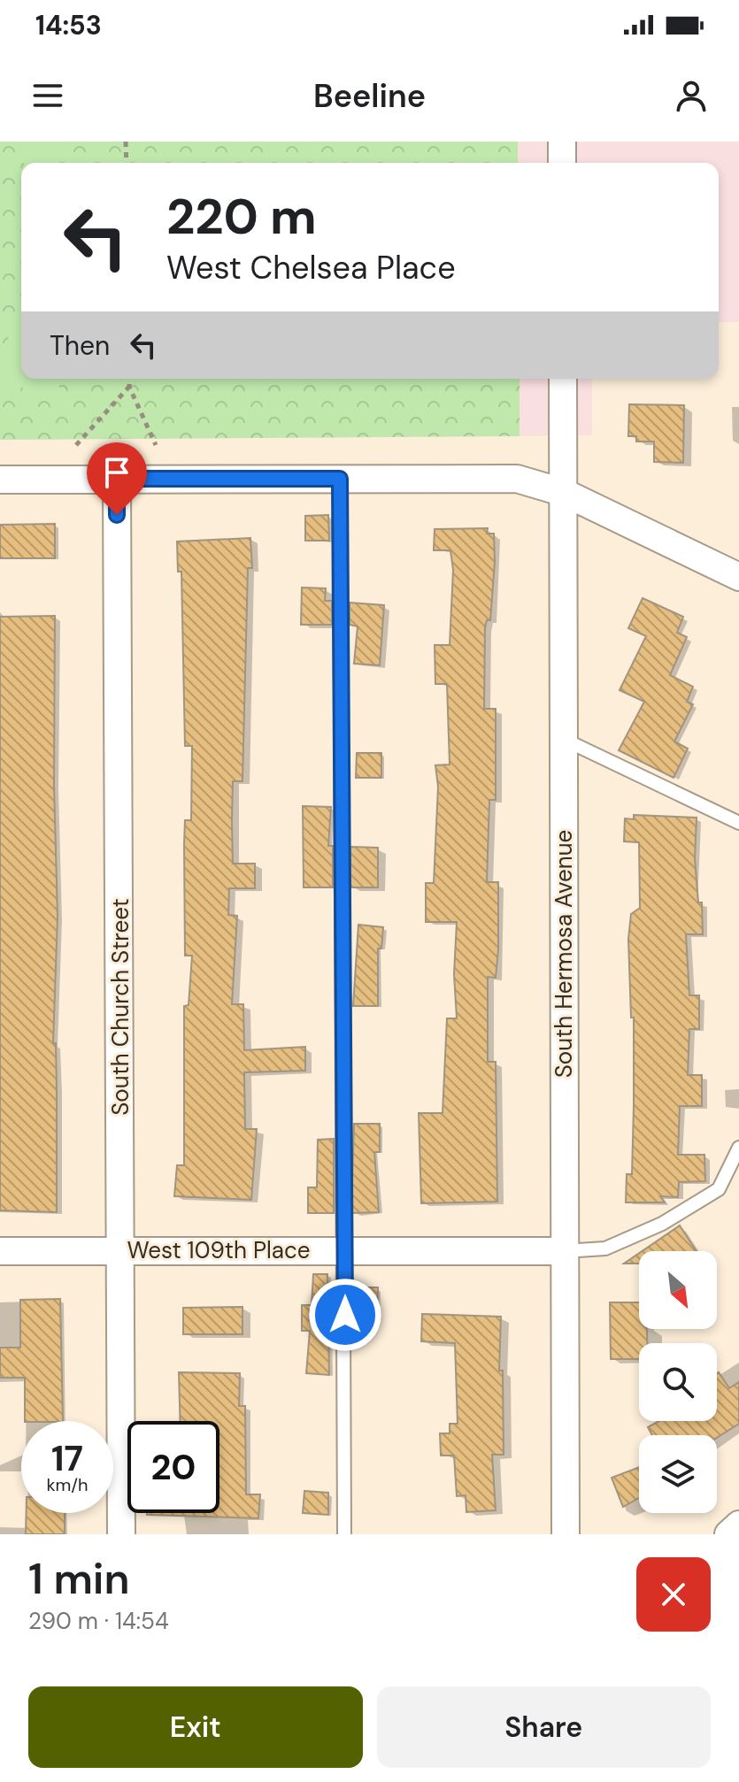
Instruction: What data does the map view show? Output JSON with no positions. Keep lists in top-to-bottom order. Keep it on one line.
{"streets":{"street":["South Hermosa Avenue","South Church Street","West 109th Place"]},"crossings":[["South Hermosa Avenue","West 109th Place"],["South Church Street","West 109th Place"]],"north":"bottom right","page":{"status":"14:53","header":"Beeline","turn":["220 m","West Chelsea Place"],"then":"Then","speed":"17 km/h","limit":"20","heading":["1 min","290 m · 14:54"],"buttons":["Exit","Share"]}}
